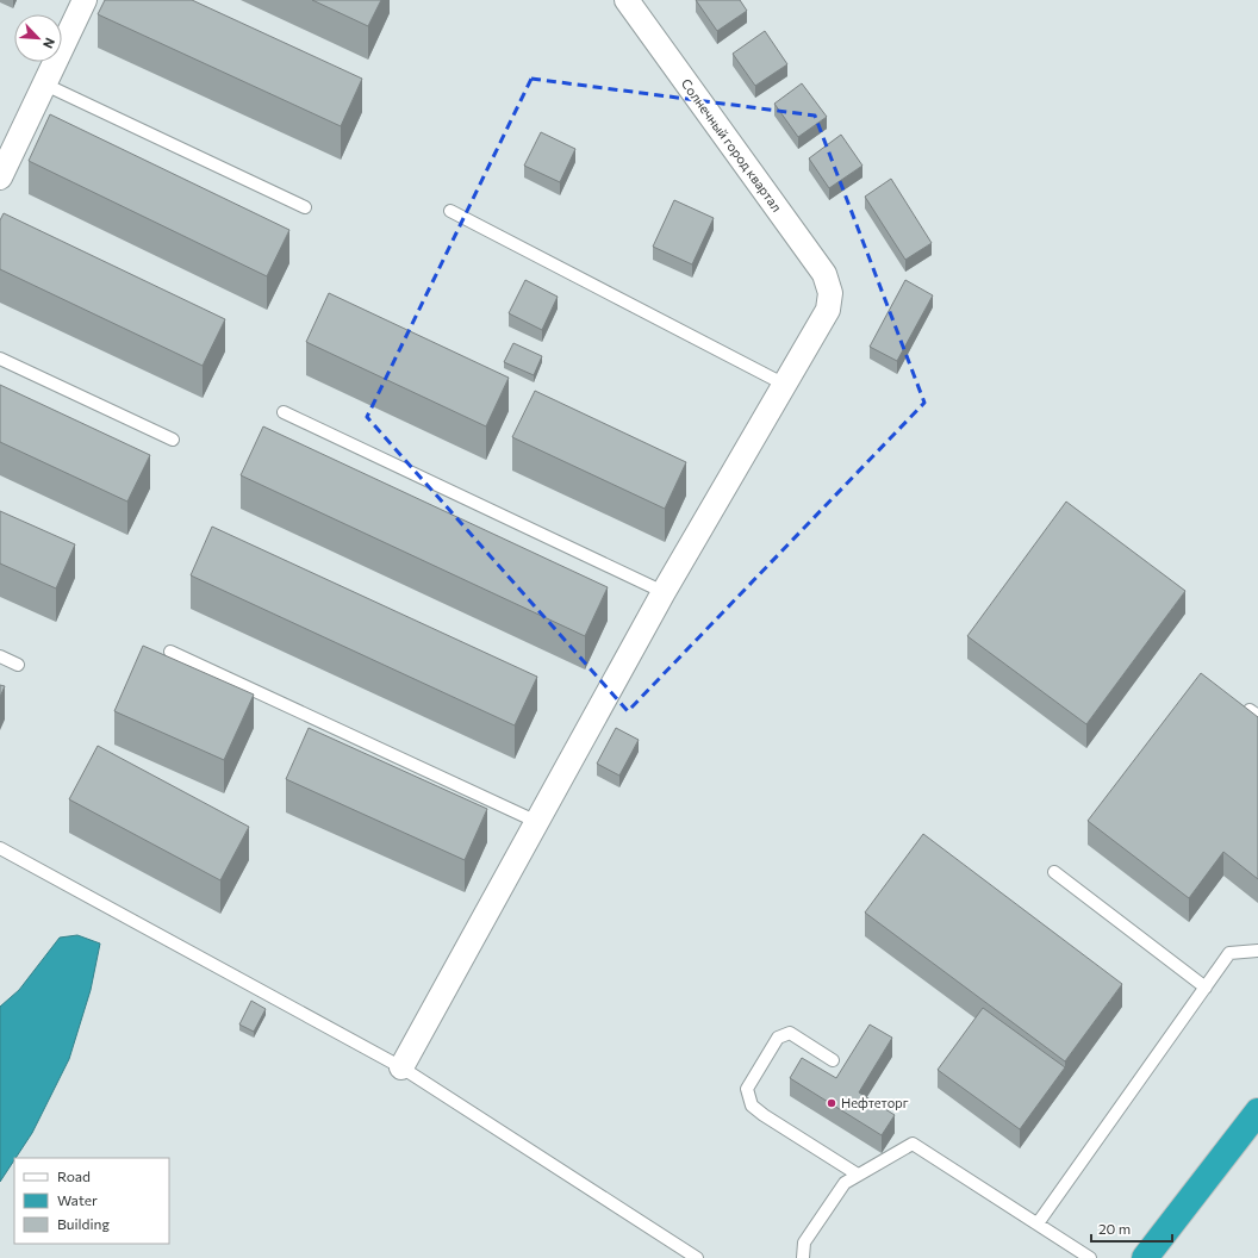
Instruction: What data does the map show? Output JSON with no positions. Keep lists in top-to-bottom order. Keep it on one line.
{"streets":{"street":["Солнечный город квартал"]},"places":["Нефтеторг"],"legend":["Road","Water","Building"],"scale_bar":"20 m","north":"bottom right"}
